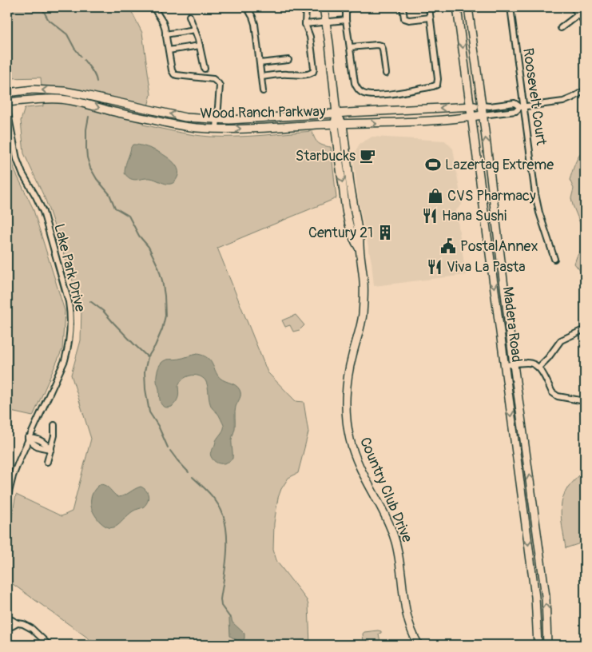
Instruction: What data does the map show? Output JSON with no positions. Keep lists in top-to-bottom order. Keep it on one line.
{"streets":{"main road":["Wood Ranch Parkway","Madera Road","Country Club Drive"],"street":["Roosevelt Court","Lake Park Drive"]},"crossings":[["Roosevelt Court","Wood Ranch Parkway"],["Wood Ranch Parkway","Madera Road"],["Wood Ranch Parkway","Country Club Drive"]],"places":{"cafe":["Starbucks"],"sports":["Lazertag Extreme"],"shop":["CVS Pharmacy"],"restaurant":["Hana Sushi","Viva La Pasta"],"building":["Century 21"],"public building":["PostalAnnex"]}}
